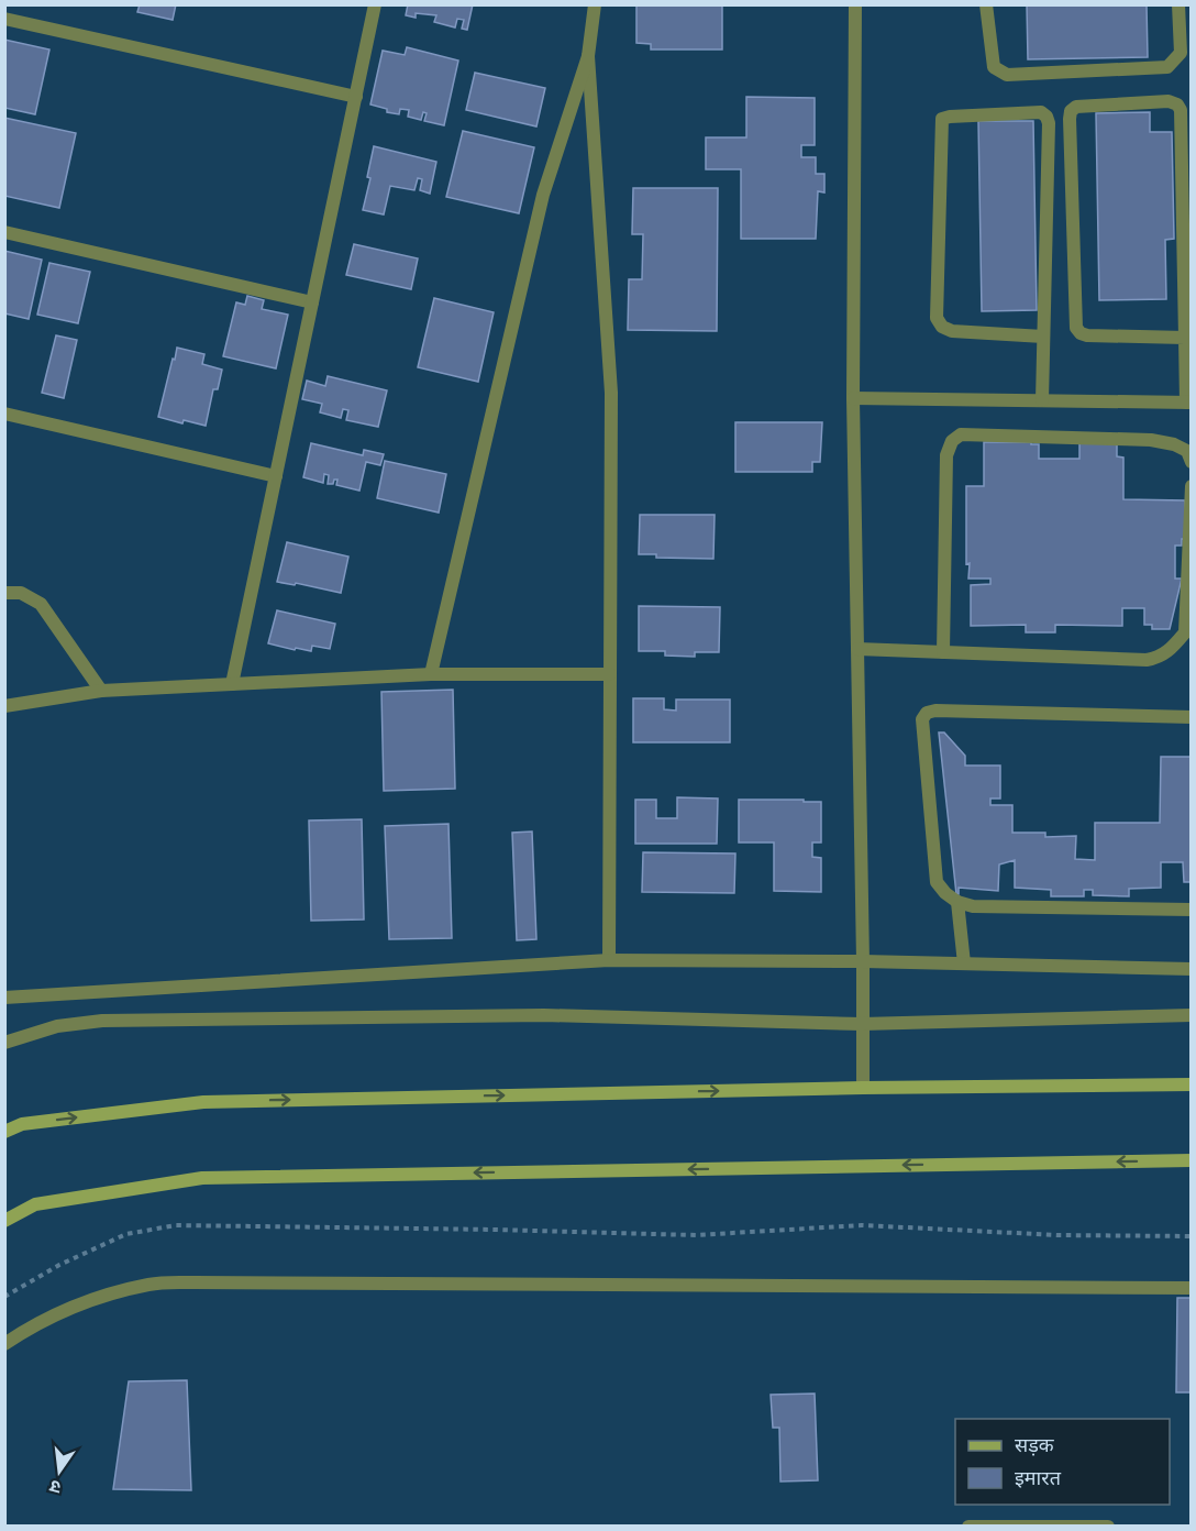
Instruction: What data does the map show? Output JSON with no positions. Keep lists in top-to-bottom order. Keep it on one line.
{"legend":["सड़क","इमारत"],"north":"bottom"}
